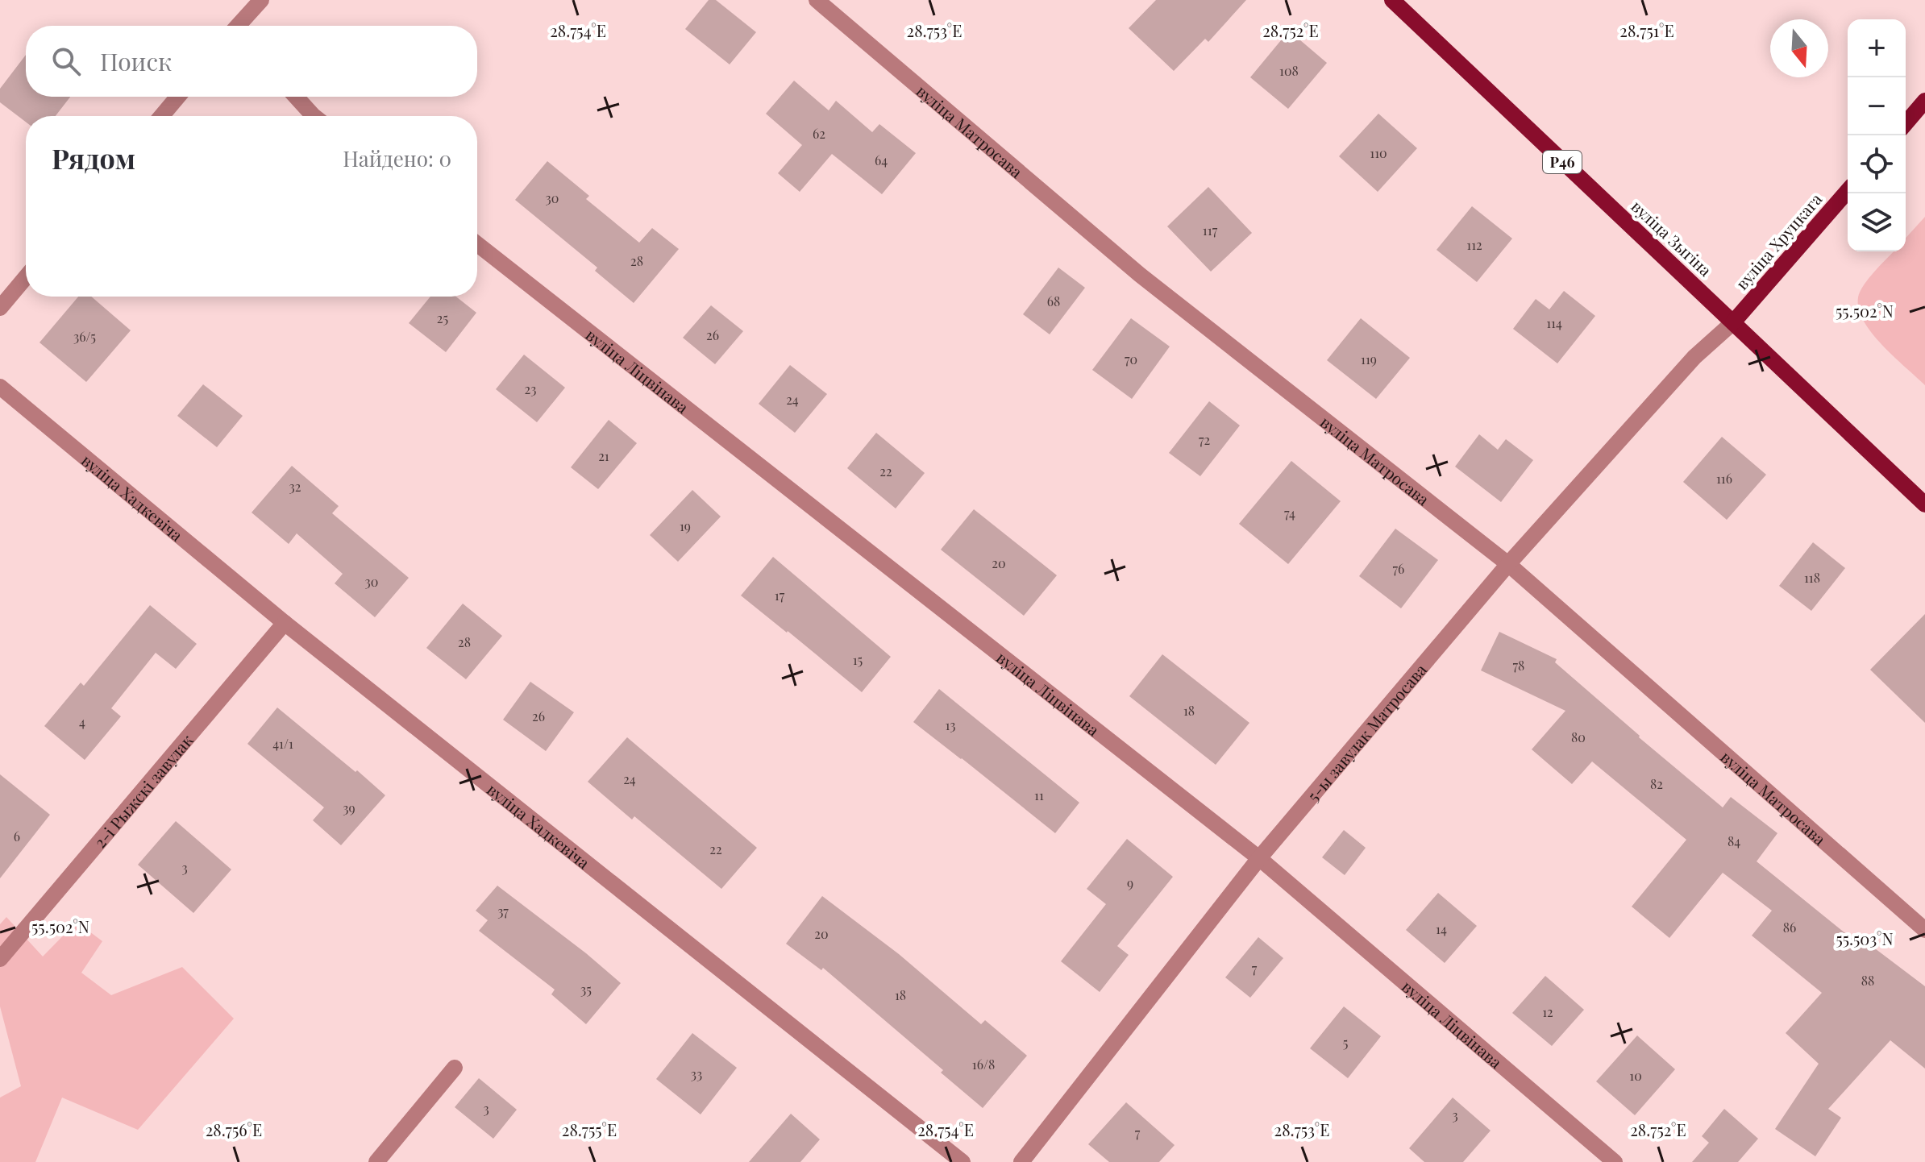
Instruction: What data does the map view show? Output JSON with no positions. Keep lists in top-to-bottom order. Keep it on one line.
{"streets":{"main road":["Р46","вуліца Зыгіна","вуліца Хруцкага"],"street":["вуліца Матросава","вуліца Ліцвінава","вуліца Хадкевіча","5-ы завулак Матросава","2-і Рыжскі завулак"]},"crossings":[["вуліца Матросава","5-ы завулак Матросава"],["вуліца Зыгіна","вуліца Хруцкага"],["вуліца Зыгіна","5-ы завулак Матросава"],["вуліца Хруцкага","5-ы завулак Матросава"],["вуліца Ліцвінава","5-ы завулак Матросава"],["вуліца Хадкевіча","2-і Рыжскі завулак"]],"house_numbers":["108","62","110","64","30","117","112","28","68","25","114","26","36/5","70","119","23","24","72","21","22","116","32","74","19","20","76","118","30","17","28","15","78","18","26","4","13","80","41/1","24","82","11","39","6","84","22","3","9","37","86","14","20","7","88","35","18","12","5","16/8","33","10","3","3","7"],"north":"bottom","page":{"map_buttons":["+","−"],"search":"Поиск","heading":["Рядом","Найдено: 0"]},"coordinates":["28.754°E","28.753°E","28.752°E","28.751°E","55.502°N","55.503°N","28.756°E","28.755°E"]}
